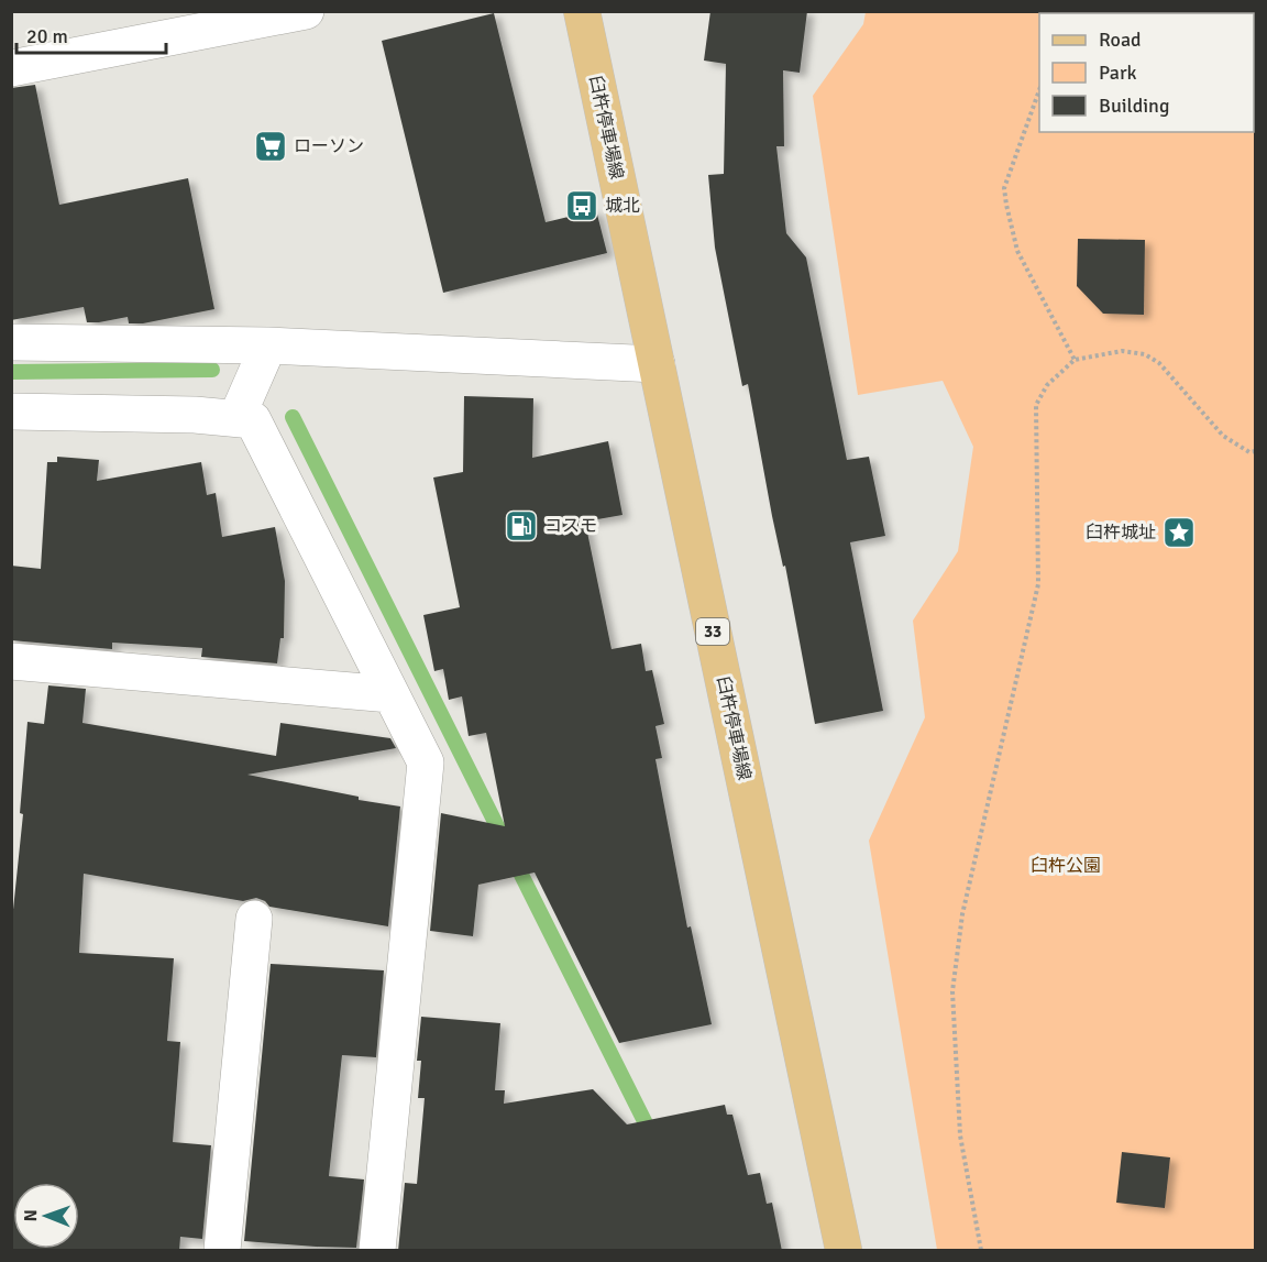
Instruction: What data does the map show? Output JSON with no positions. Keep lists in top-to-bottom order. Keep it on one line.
{"streets":{"main road":["臼杵停車場線","33"]},"parks":["臼杵公園"],"places":{"supermarket":["ローソン"],"bus stop":["城北"],"fuel station":["コスモ"],"place":["臼杵城址"]},"legend":["Road","Park","Building"],"scale_bar":"20 m","north":"left"}
